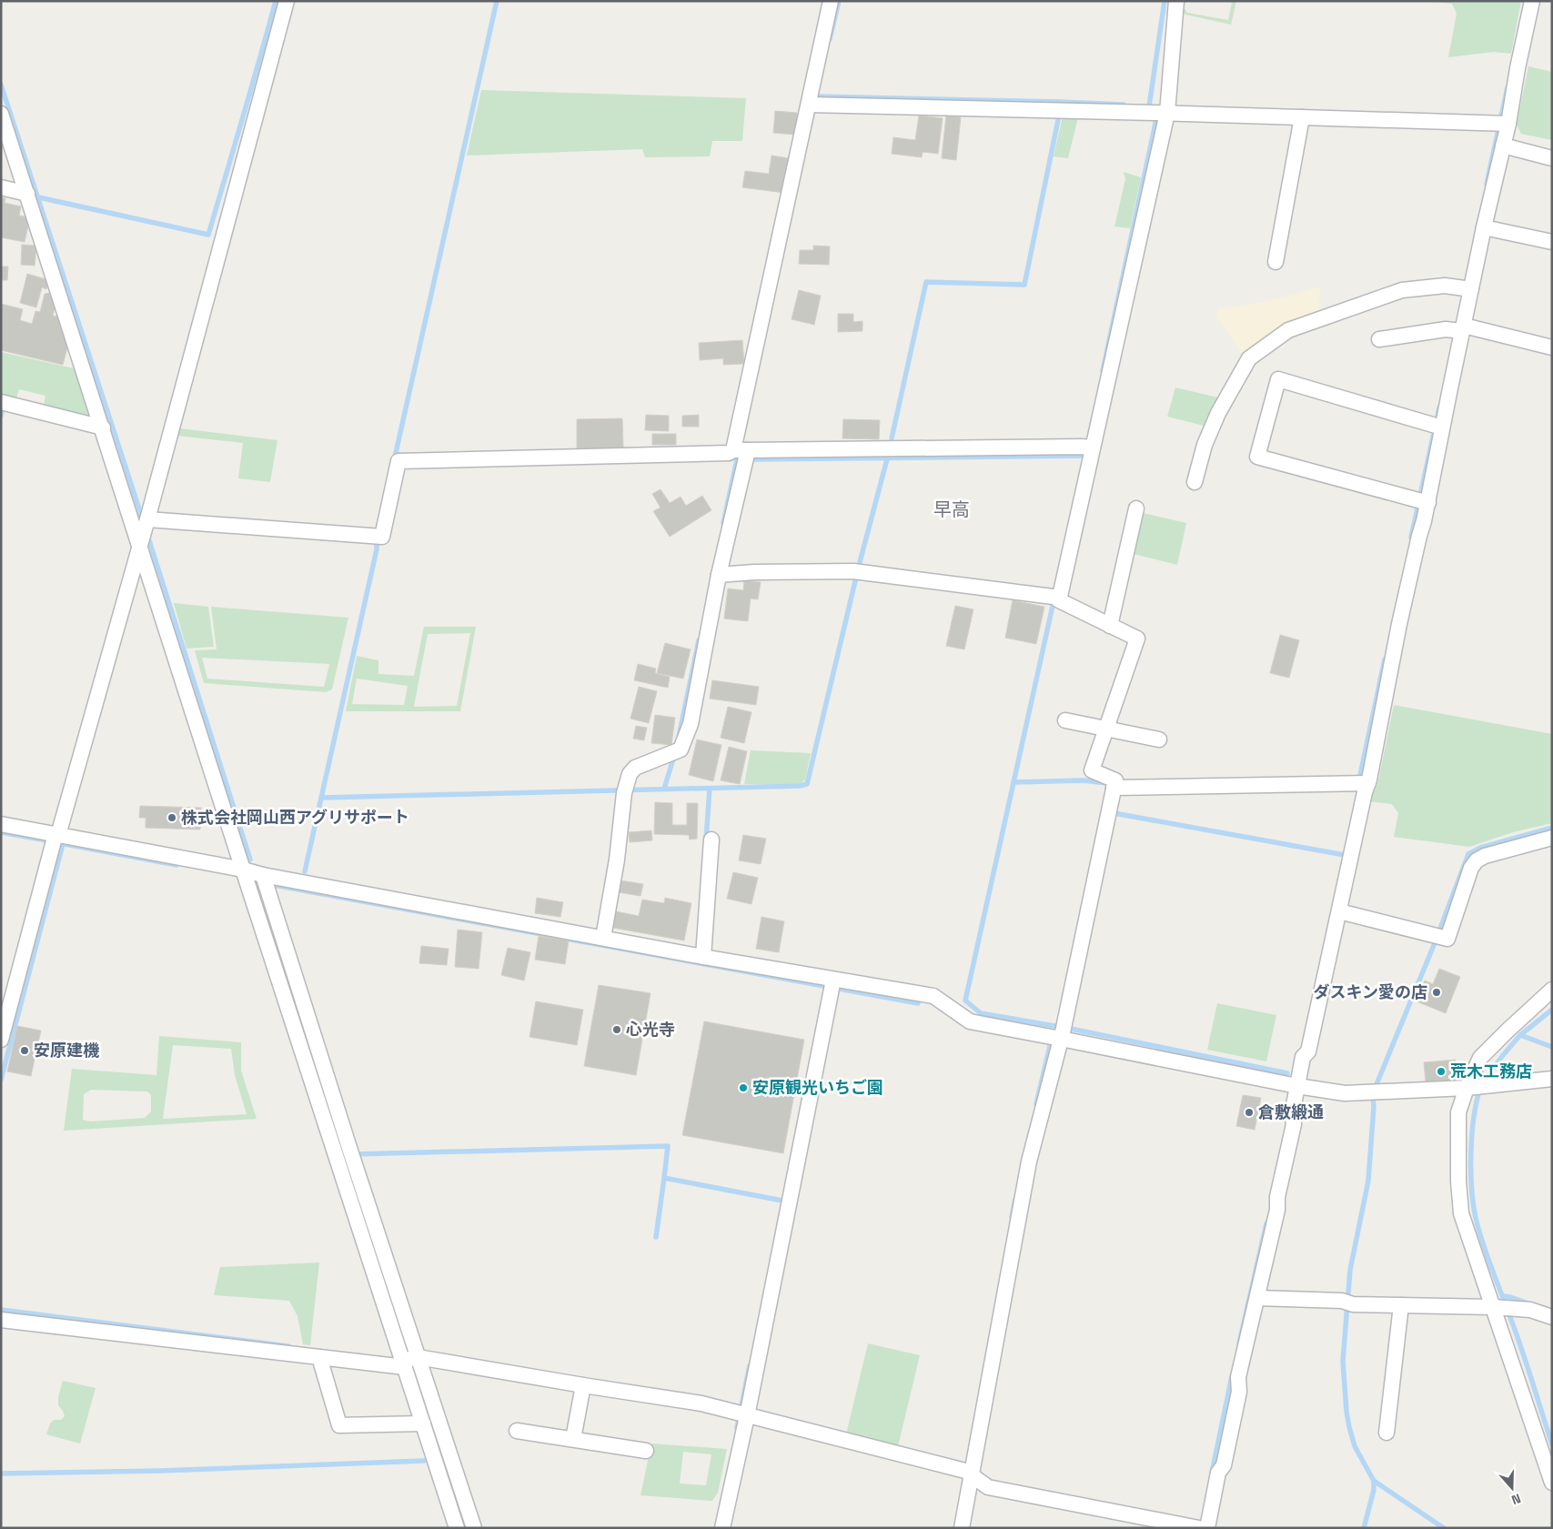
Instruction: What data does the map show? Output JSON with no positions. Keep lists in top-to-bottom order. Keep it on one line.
{"districts":["早高"],"places":["株式会社岡山西アグリサポート","ダスキン愛の店","心光寺","安原建機","荒木工務店","安原観光いちご園","倉敷緞通"],"north":"bottom"}
